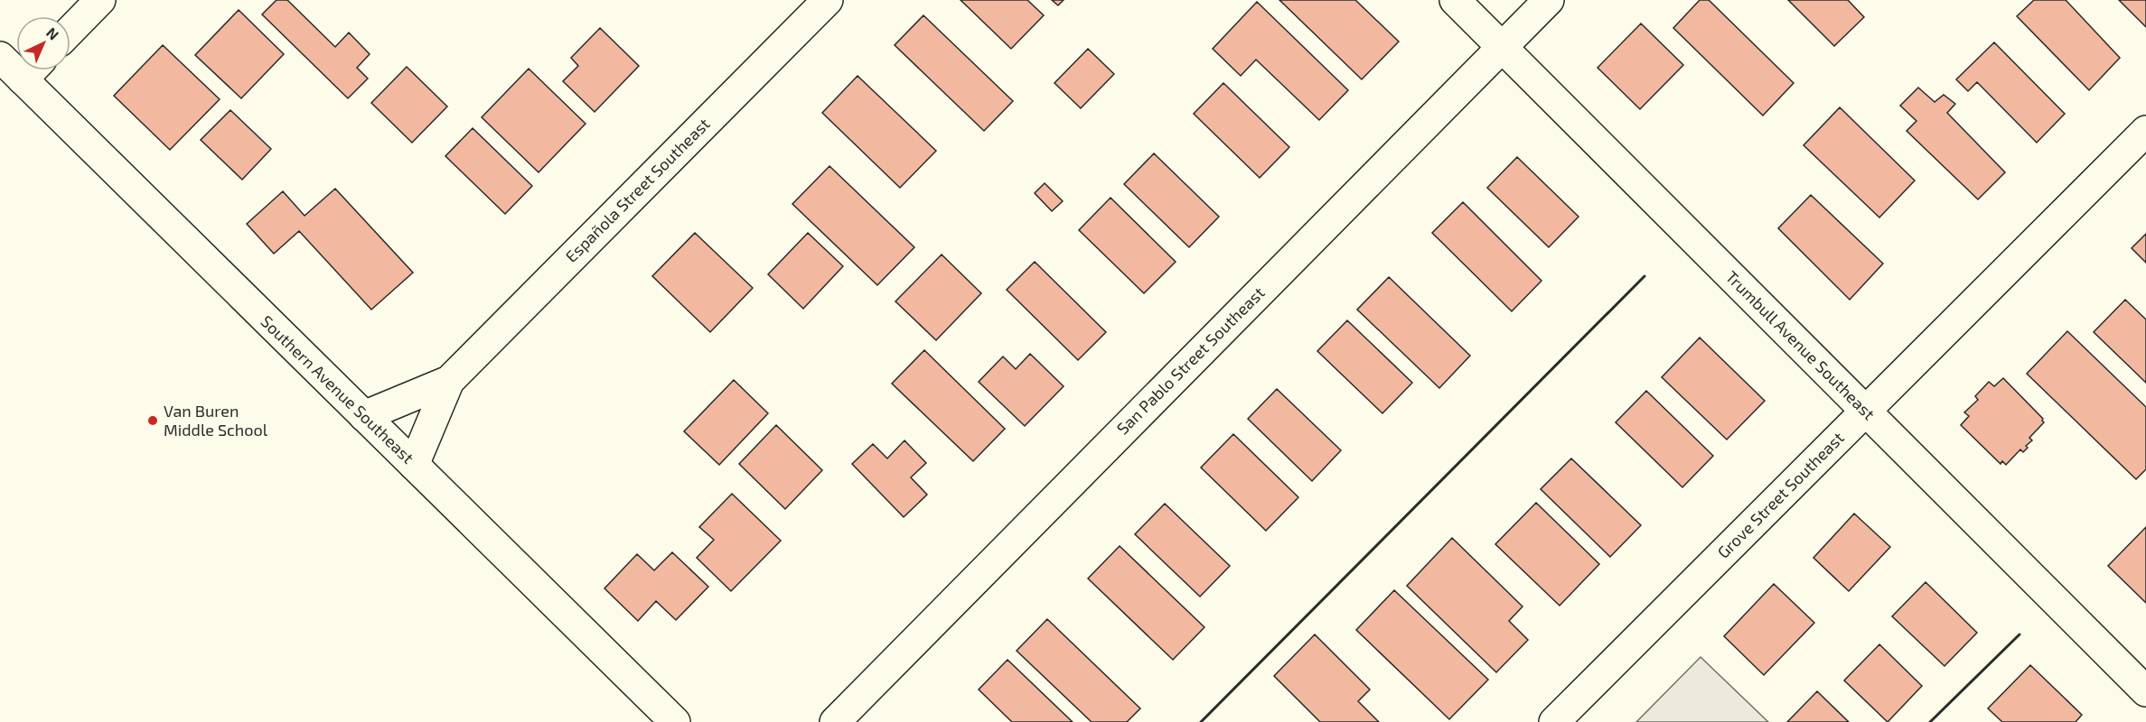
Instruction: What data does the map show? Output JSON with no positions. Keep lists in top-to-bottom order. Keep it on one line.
{"streets":{"street":["Española Street Southeast","Trumbull Avenue Southeast","San Pablo Street Southeast","Southern Avenue Southeast","Grove Street Southeast"]},"crossings":[["Española Street Southeast","Southern Avenue Southeast"],["Trumbull Avenue Southeast","San Pablo Street Southeast"],["Trumbull Avenue Southeast","Grove Street Southeast"]],"places":["Van Buren Middle School"],"north":"top right"}
